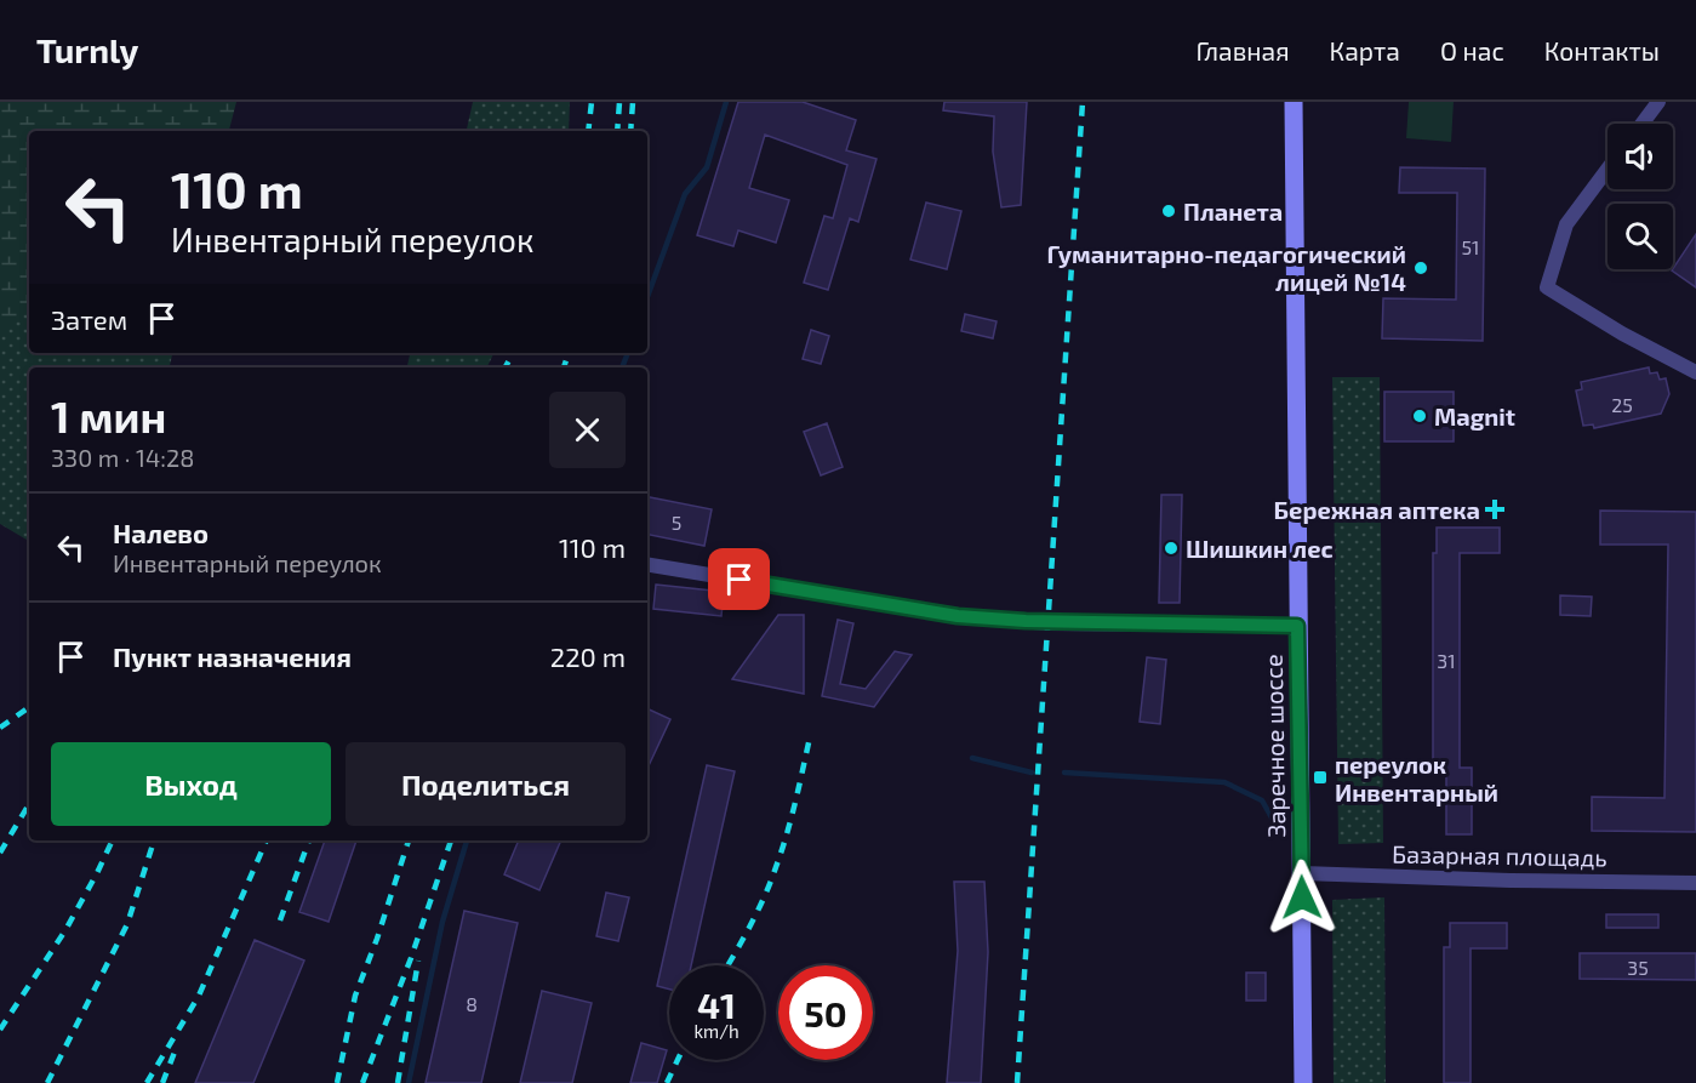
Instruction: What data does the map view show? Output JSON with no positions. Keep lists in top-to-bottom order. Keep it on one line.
{"streets":{"main road":["Заречное шоссе"],"street":["Базарная площадь"]},"crossings":[["Заречное шоссе","Базарная площадь"]],"places":{"other":["Планета","Гуманитарно-педагогический лицей №14","Magnit","Шишкин лес"],"health":["Бережная аптека"],"transit":["переулок Инвентарный"]},"house_numbers":["51","25","5","31","35","8"],"page":{"header":"Turnly","nav":["Главная","Карта","О нас","Контакты"],"turn":["110 m","Инвентарный переулок"],"then":"Затем","heading":["1 мин","330 m · 14:28"],"list":[{"name":"Налево","note":"Инвентарный переулок","value":"110 m"},{"name":"Пункт назначения","value":"220 m"}],"buttons":["Выход","Поделиться"],"speed":"41 km/h","limit":"50"}}
